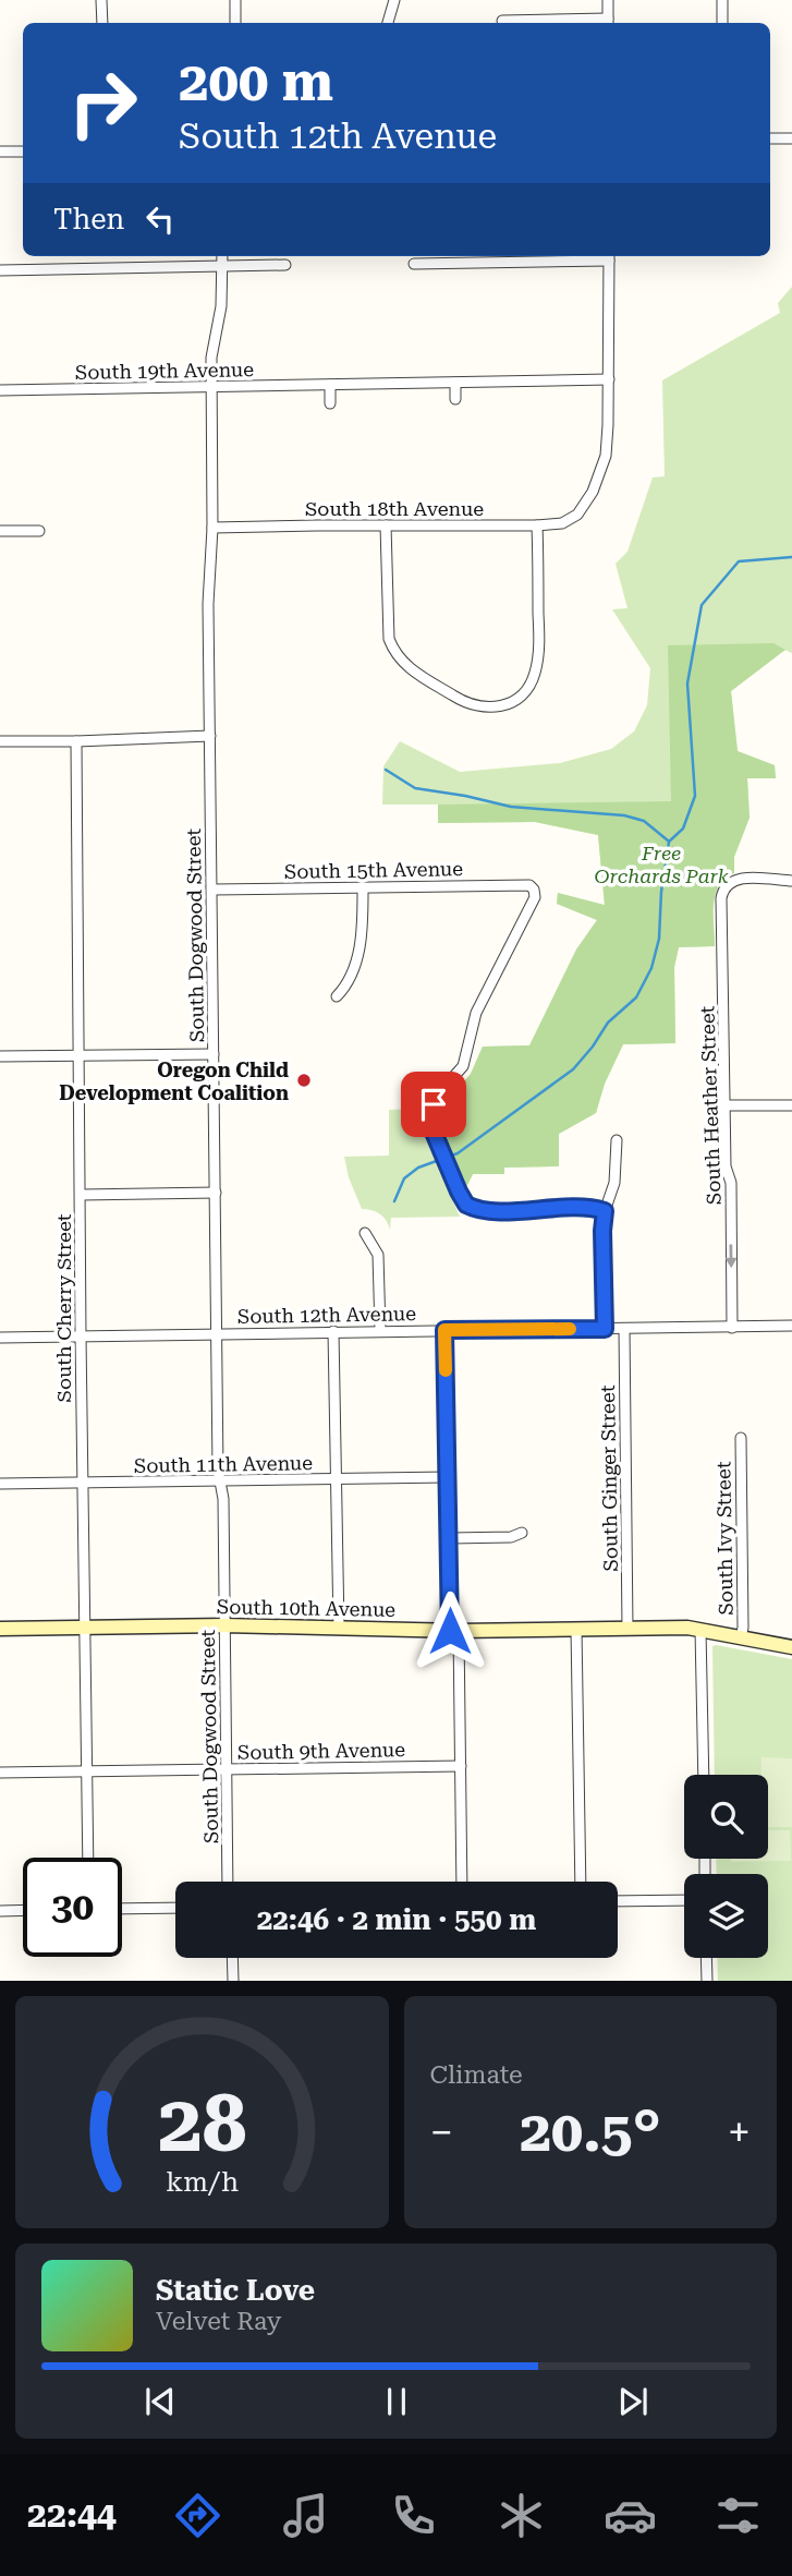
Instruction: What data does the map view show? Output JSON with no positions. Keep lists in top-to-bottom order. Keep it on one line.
{"streets":{"main road":["South 10th Avenue"],"street":["South 19th Avenue","South 18th Avenue","South 15th Avenue","South Dogwood Street","South Heather Street","South Cherry Street","South 12th Avenue","South 11th Avenue","South Ginger Street","South Ivy Street","South 9th Avenue"]},"crossings":[["South 19th Avenue","South 18th Avenue"],["South 19th Avenue","South Dogwood Street"],["South 18th Avenue","South Dogwood Street"],["South 15th Avenue","South Dogwood Street"],["South Dogwood Street","South 12th Avenue"],["South Dogwood Street","South 11th Avenue"],["South Dogwood Street","South 10th Avenue"],["South Dogwood Street","South 9th Avenue"],["South Heather Street","South 12th Avenue"],["South Cherry Street","South 12th Avenue"],["South Cherry Street","South 11th Avenue"],["South Cherry Street","South 10th Avenue"],["South Cherry Street","South 9th Avenue"],["South 12th Avenue","South Ginger Street"],["South Ginger Street","South 10th Avenue"],["South Ivy Street","South 10th Avenue"]],"one_way":["South Heather Street"],"parks":["Free Orchards Park"],"places":["Oregon Child Development Coalition"],"page":{"turn":["200 m","South 12th Avenue"],"then":"Then","limit":"30","trip":"22:46 · 2 min · 550 m","tile":"Climate","heat":["−","20.5°","+"],"song":["Static Love","Velvet Ray"],"tabs":"22:44","gauge":["28","km/h"]}}
